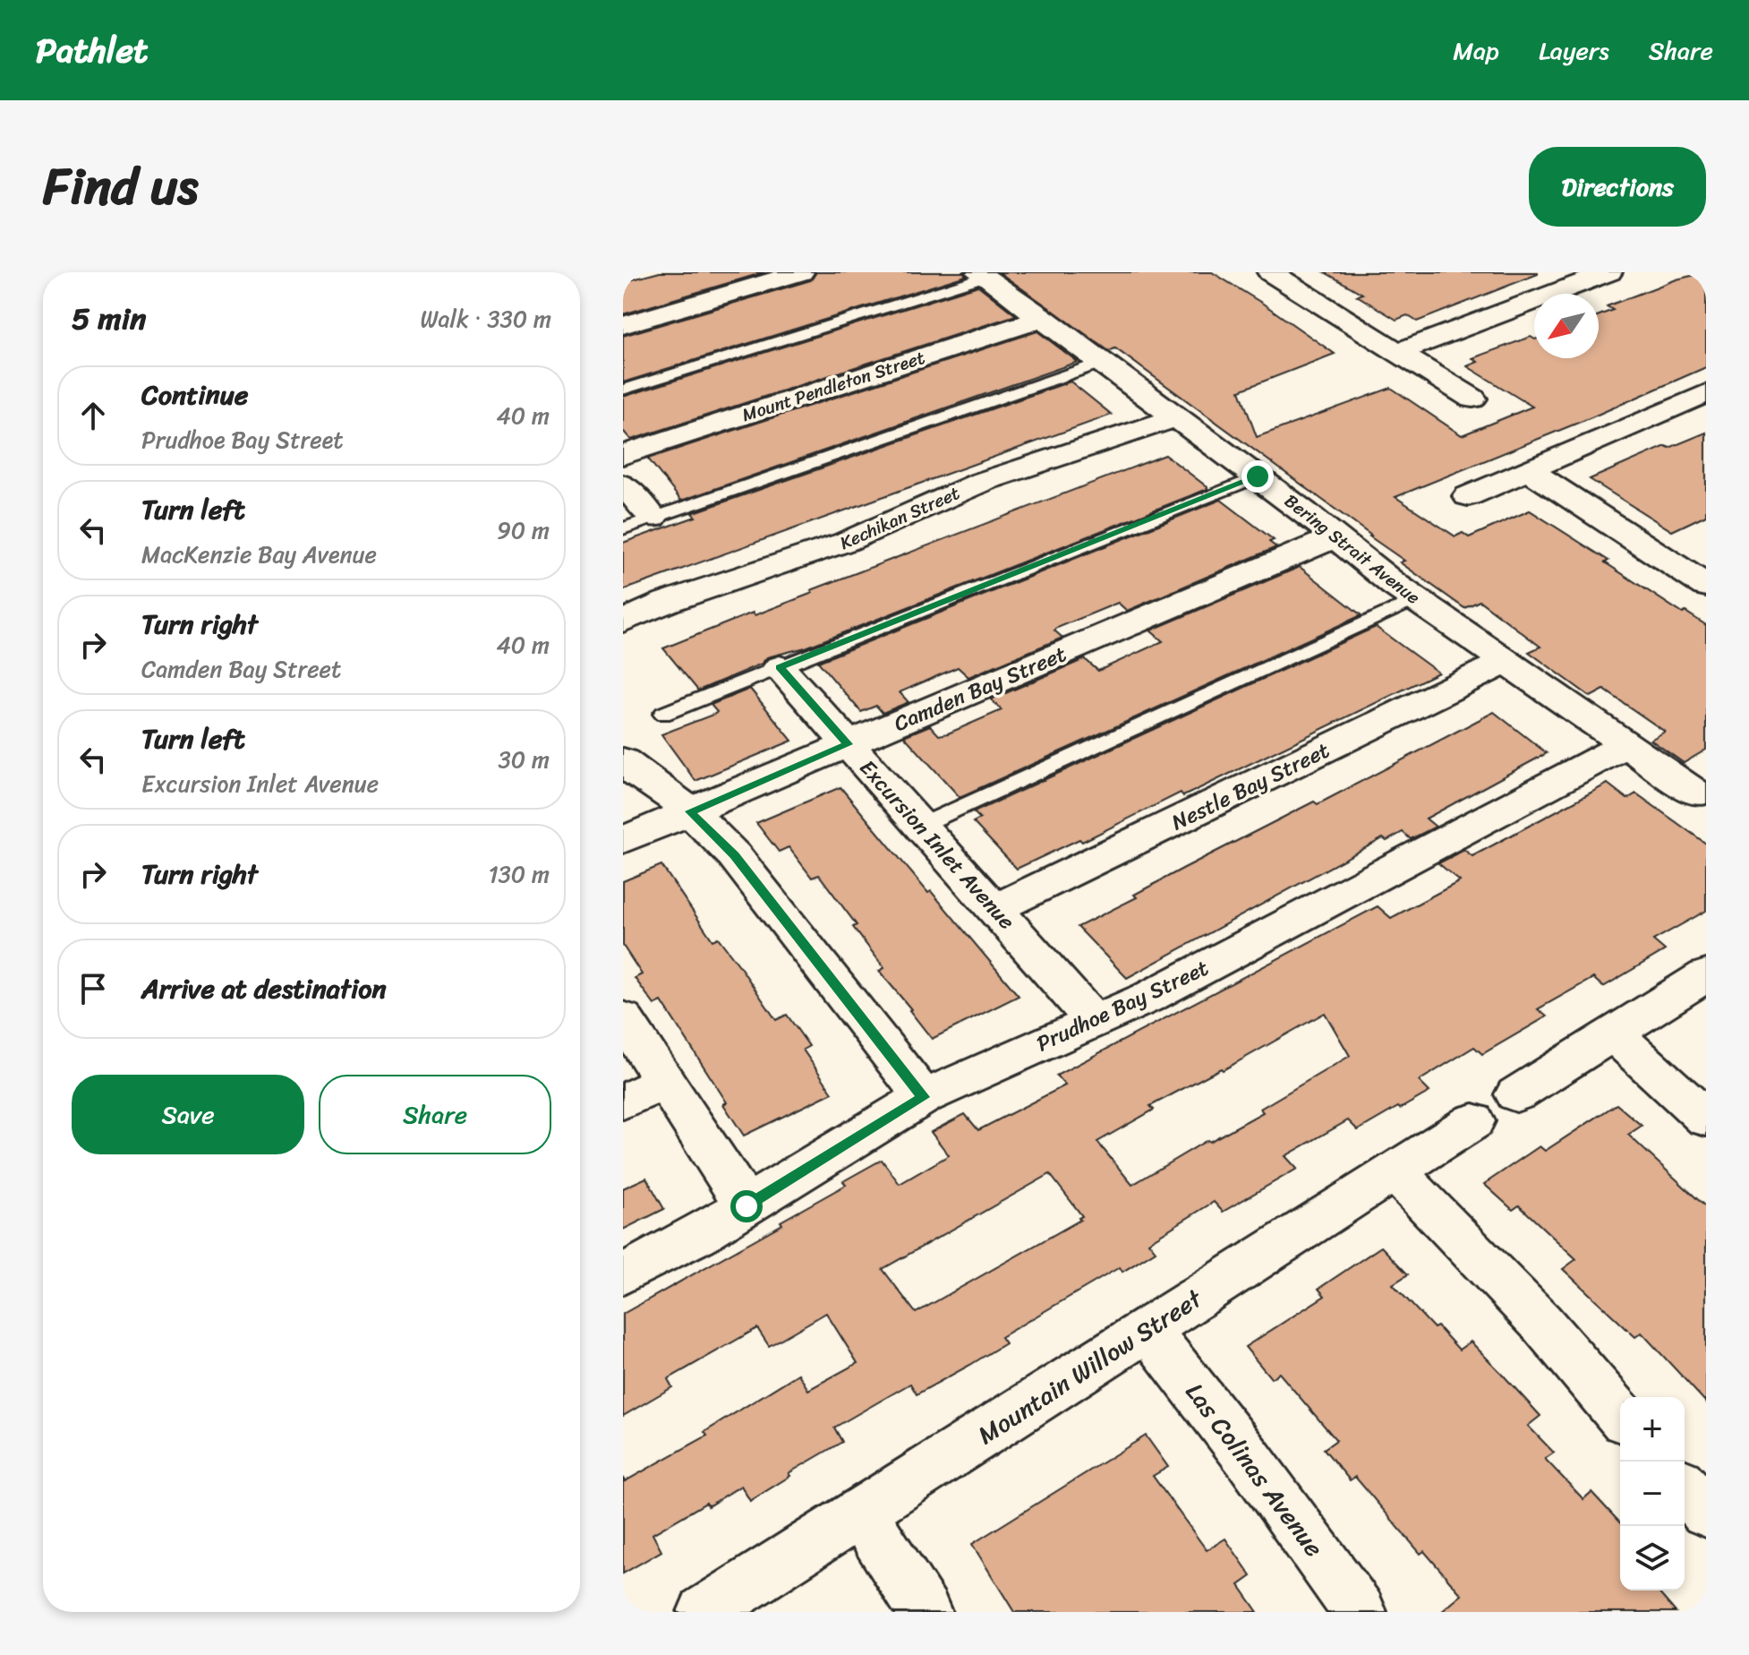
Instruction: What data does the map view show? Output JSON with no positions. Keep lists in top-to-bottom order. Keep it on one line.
{"streets":{"street":["Mount Pendleton Street","Kechikan Street","Bering Strait Avenue","Camden Bay Street","Nestle Bay Street","Excursion Inlet Avenue","Prudhoe Bay Street","Mountain Willow Street","Las Colinas Avenue"]},"crossings":[["Mount Pendleton Street","Bering Strait Avenue"],["Kechikan Street","Bering Strait Avenue"],["Bering Strait Avenue","Camden Bay Street"],["Bering Strait Avenue","Nestle Bay Street"],["Bering Strait Avenue","Prudhoe Bay Street"],["Camden Bay Street","Excursion Inlet Avenue"],["Nestle Bay Street","Excursion Inlet Avenue"],["Excursion Inlet Avenue","Prudhoe Bay Street"],["Mountain Willow Street","Las Colinas Avenue"]],"north":"bottom left","page":{"header":"Pathlet","nav":["Map","Layers","Share"],"title":"Find us","buttons":["Directions",["Save","Share"]],"heading":["5 min","Walk · 330 m"],"list":[["Continue","Prudhoe Bay Street","40 m"],["Turn left","MacKenzie Bay Avenue","90 m"],["Turn right","Camden Bay Street","40 m"],["Turn left","Excursion Inlet Avenue","30 m"],["Turn right","130 m"],"Arrive at destination"],"map_buttons":["+","−"]}}
